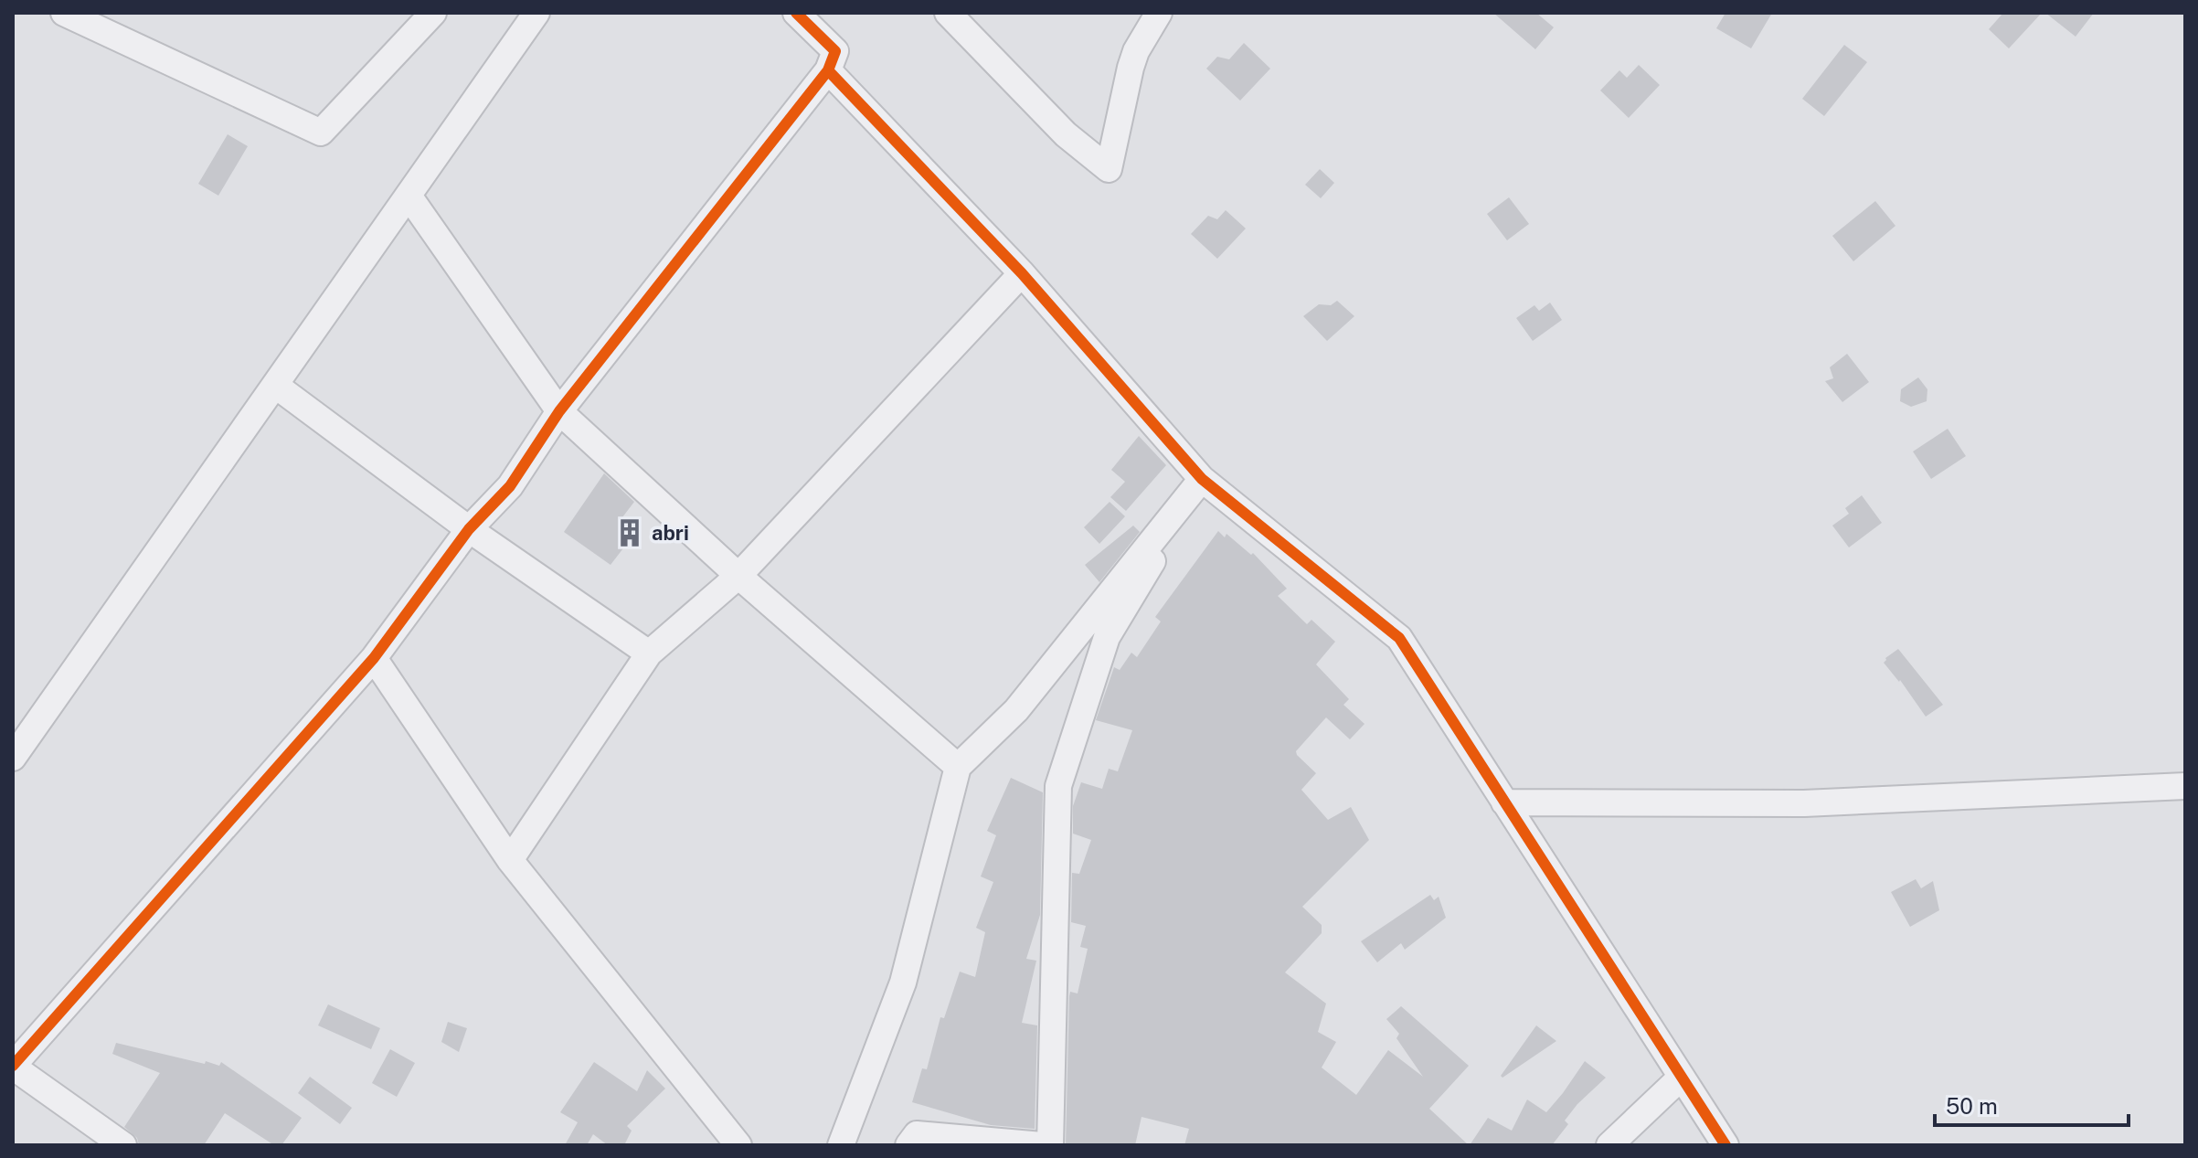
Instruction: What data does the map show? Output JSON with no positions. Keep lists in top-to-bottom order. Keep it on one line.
{"places":{"building":["abri"]},"scale_bar":"50 m"}
